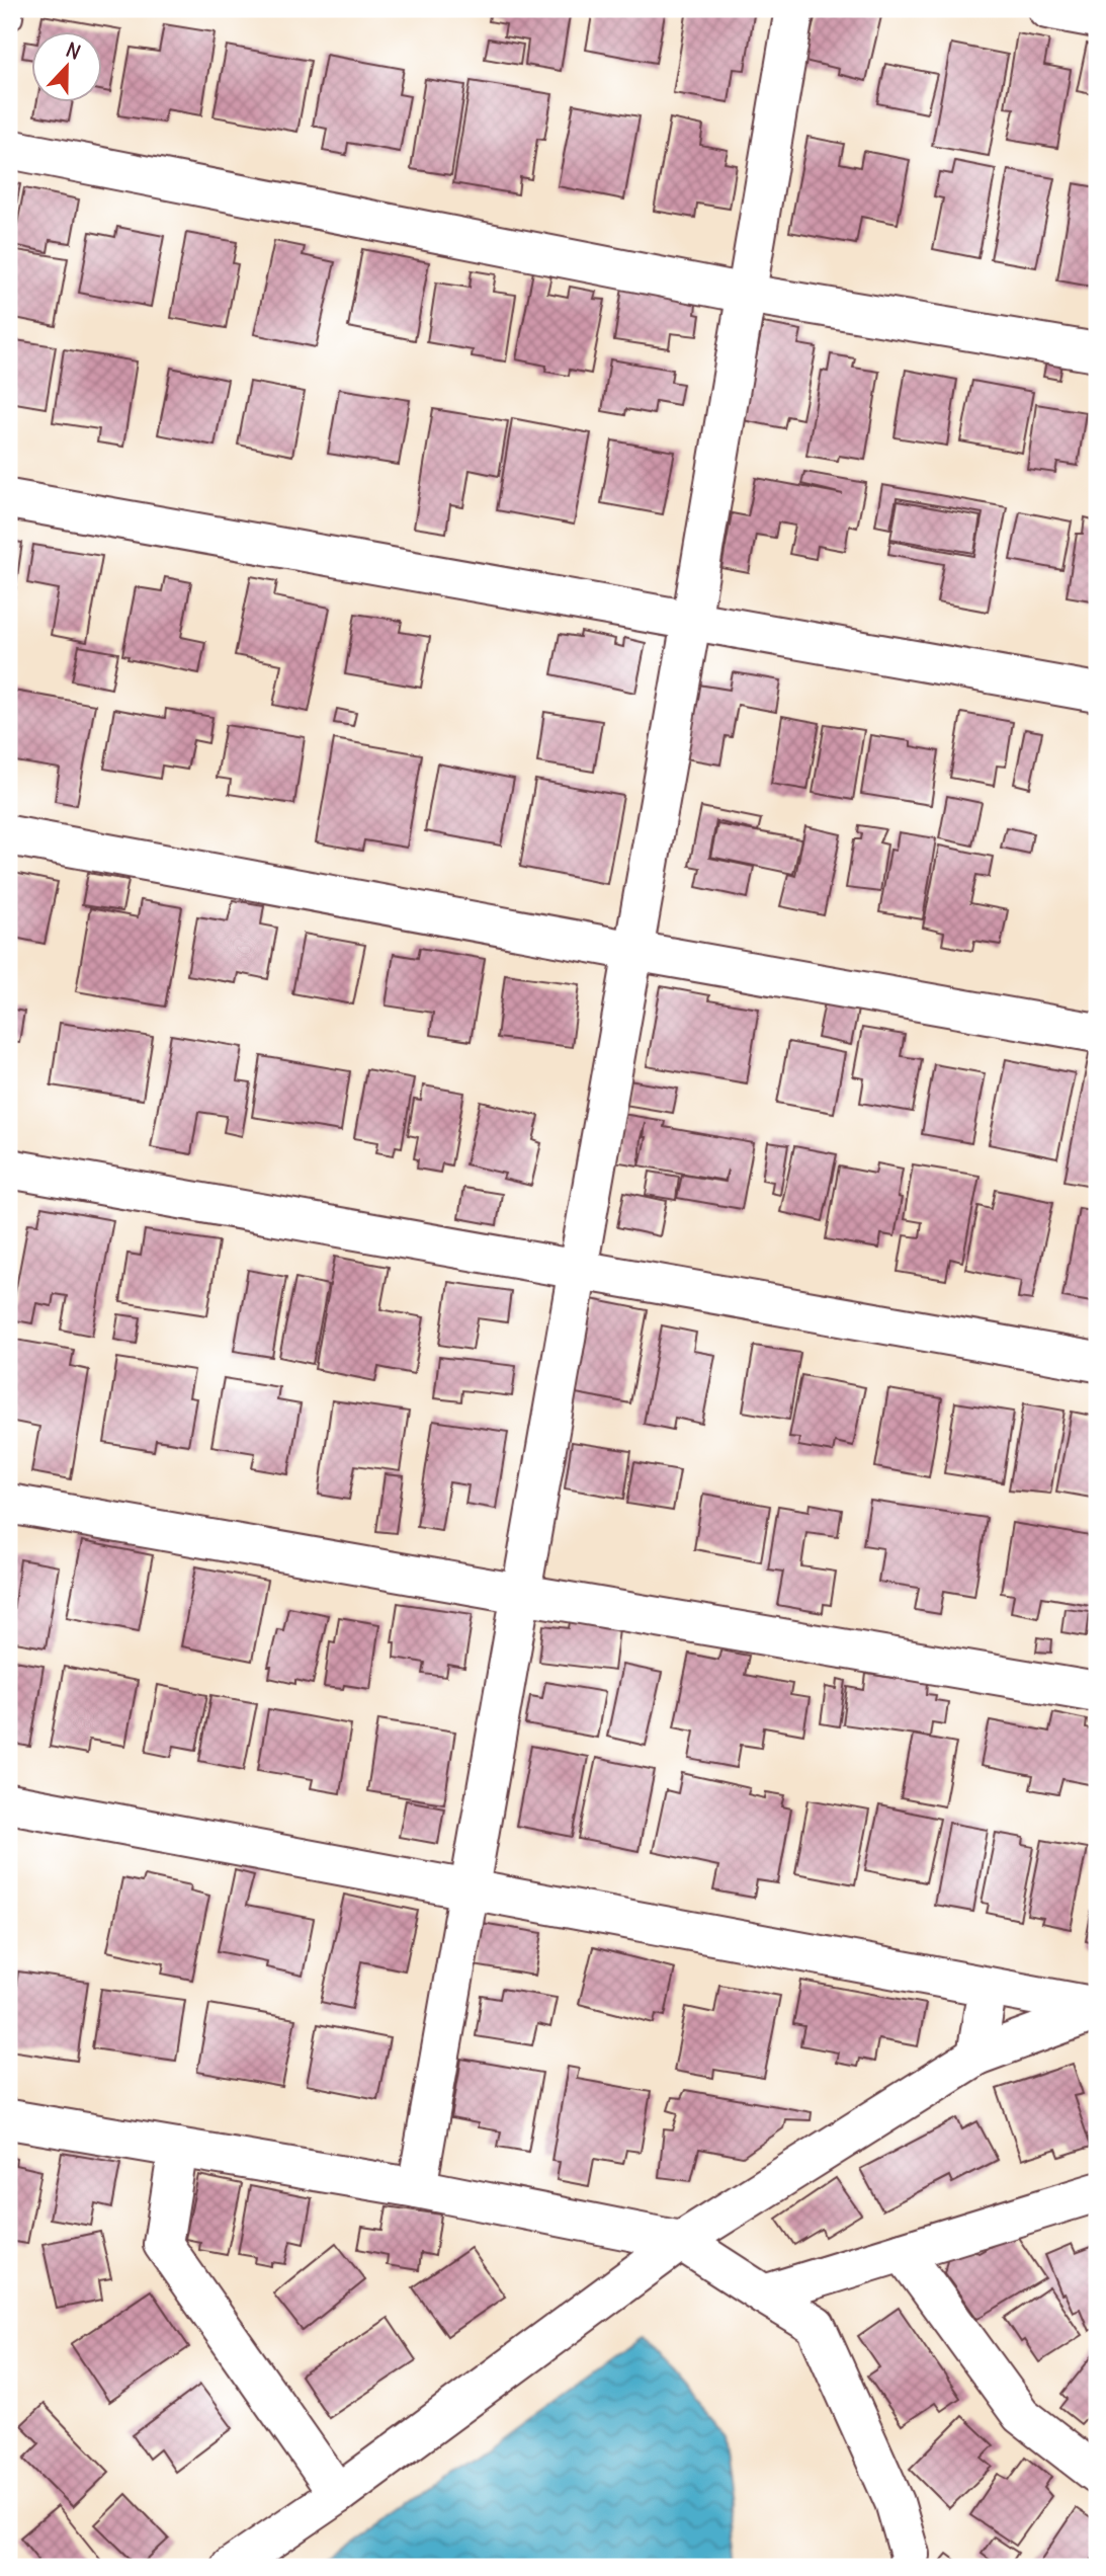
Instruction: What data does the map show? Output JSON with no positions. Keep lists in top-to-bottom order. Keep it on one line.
{"north":"top"}
